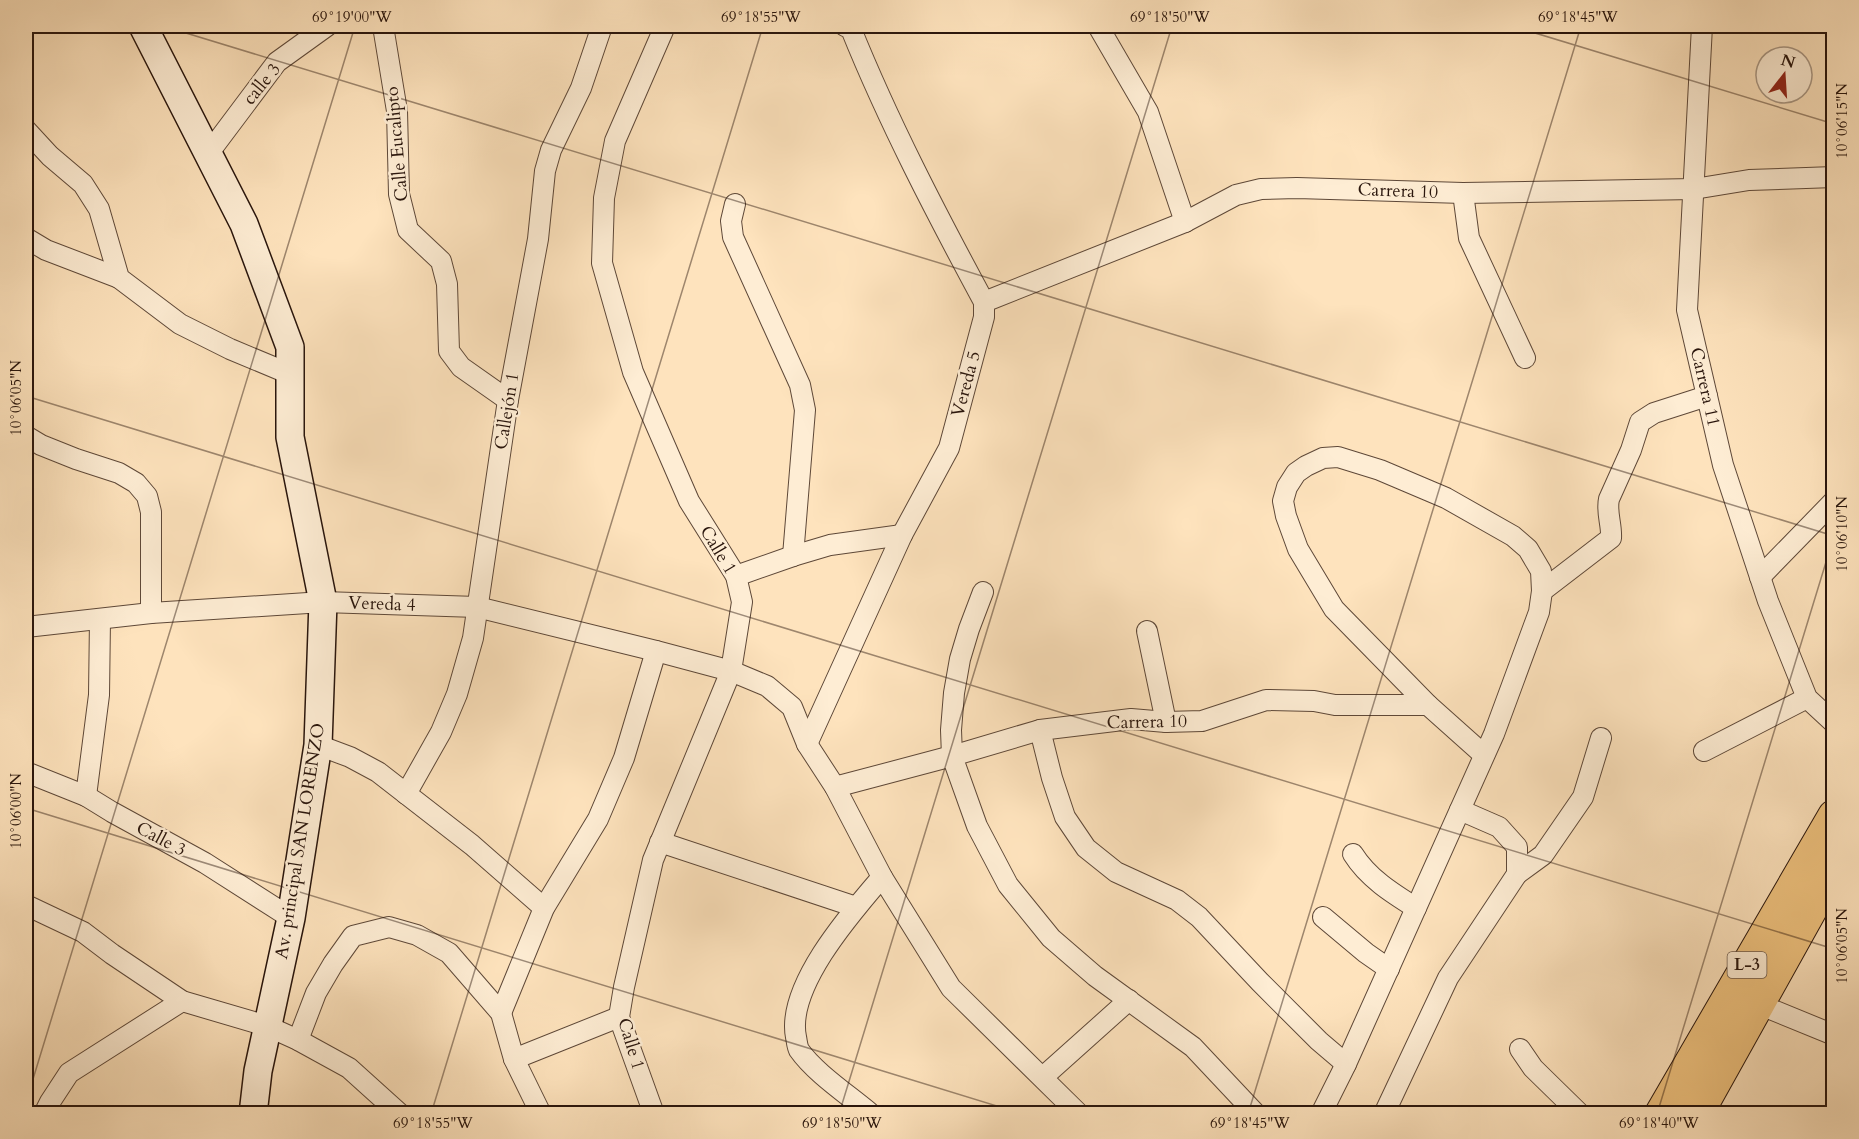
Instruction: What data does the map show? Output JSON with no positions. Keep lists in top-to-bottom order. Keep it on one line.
{"streets":{"main road":["Av. principal SAN LORENZO","L-3"],"street":["calle 3","Calle Eucalipto","Carrera 10","Vereda 5","Carrera 11","Callejón 1","Calle 1","Vereda 4","Calle 3"]},"crossings":[["calle 3","Av. principal SAN LORENZO"],["Calle Eucalipto","Callejón 1"],["Carrera 10","Vereda 5"],["Carrera 10","Carrera 11"],["Carrera 10","Vereda 4"],["Vereda 5","Vereda 4"],["Callejón 1","Vereda 4"],["Calle 1","Vereda 4"],["Vereda 4","Av. principal SAN LORENZO"],["Calle 3","Av. principal SAN LORENZO"]],"north":"top","coordinates":["69°19'00\"W","69°18'55\"W","69°18'50\"W","69°18'45\"W","10°06'15\"N","10°06'05\"N","10°06'10\"N","10°06'00\"N","69°18'40\"W"]}
